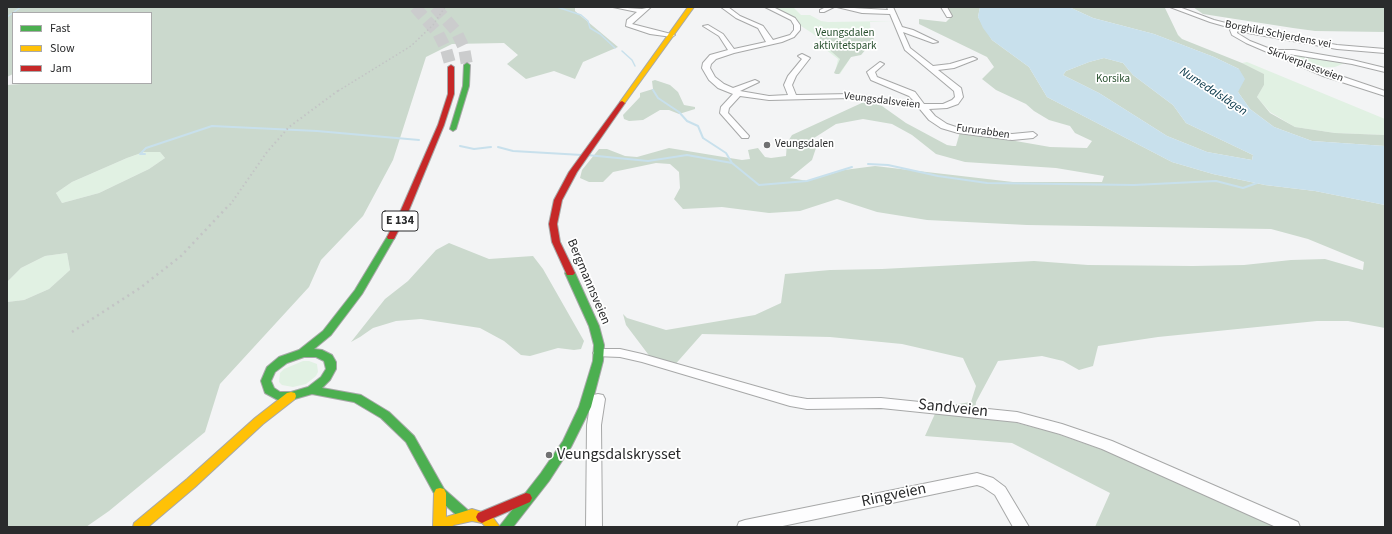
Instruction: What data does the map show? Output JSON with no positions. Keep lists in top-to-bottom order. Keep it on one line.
{"streets":{"main road":["E 134","Bergmannsveien"],"street":["Borghild Schjerdens vei","Skriverplassveien","Veungsdalsveien","Fururabben","Sandveien","Ringveien"]},"crossings":[["Borghild Schjerdens vei","Skriverplassveien"],["Veungsdalsveien","Fururabben"],["Bergmannsveien","Sandveien"]],"water":["Numedalslågen"],"parks":["Veungsdalen aktivitetspark","Korsika"],"places":["Veungsdalen","Veungsdalskrysset"],"legend":["Fast","Slow","Jam"]}
